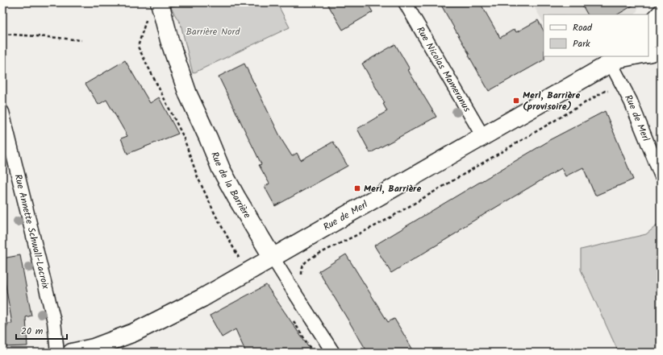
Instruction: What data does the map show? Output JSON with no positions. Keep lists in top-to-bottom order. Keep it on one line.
{"streets":{"main road":["Rue de Merl","Rue de la Barrière"],"street":["Rue Nicolas Mameranus","Rue Annette Schwall-Lacroix"]},"crossings":[["Rue Nicolas Mameranus","Rue de Merl"],["Rue de Merl","Rue de la Barrière"]],"parks":["Barrière Nord"],"places":{"transit":["Merl, Barrière (provisoire)","Merl, Barrière"]},"legend":["Road","Park"],"scale_bar":"20 m"}
